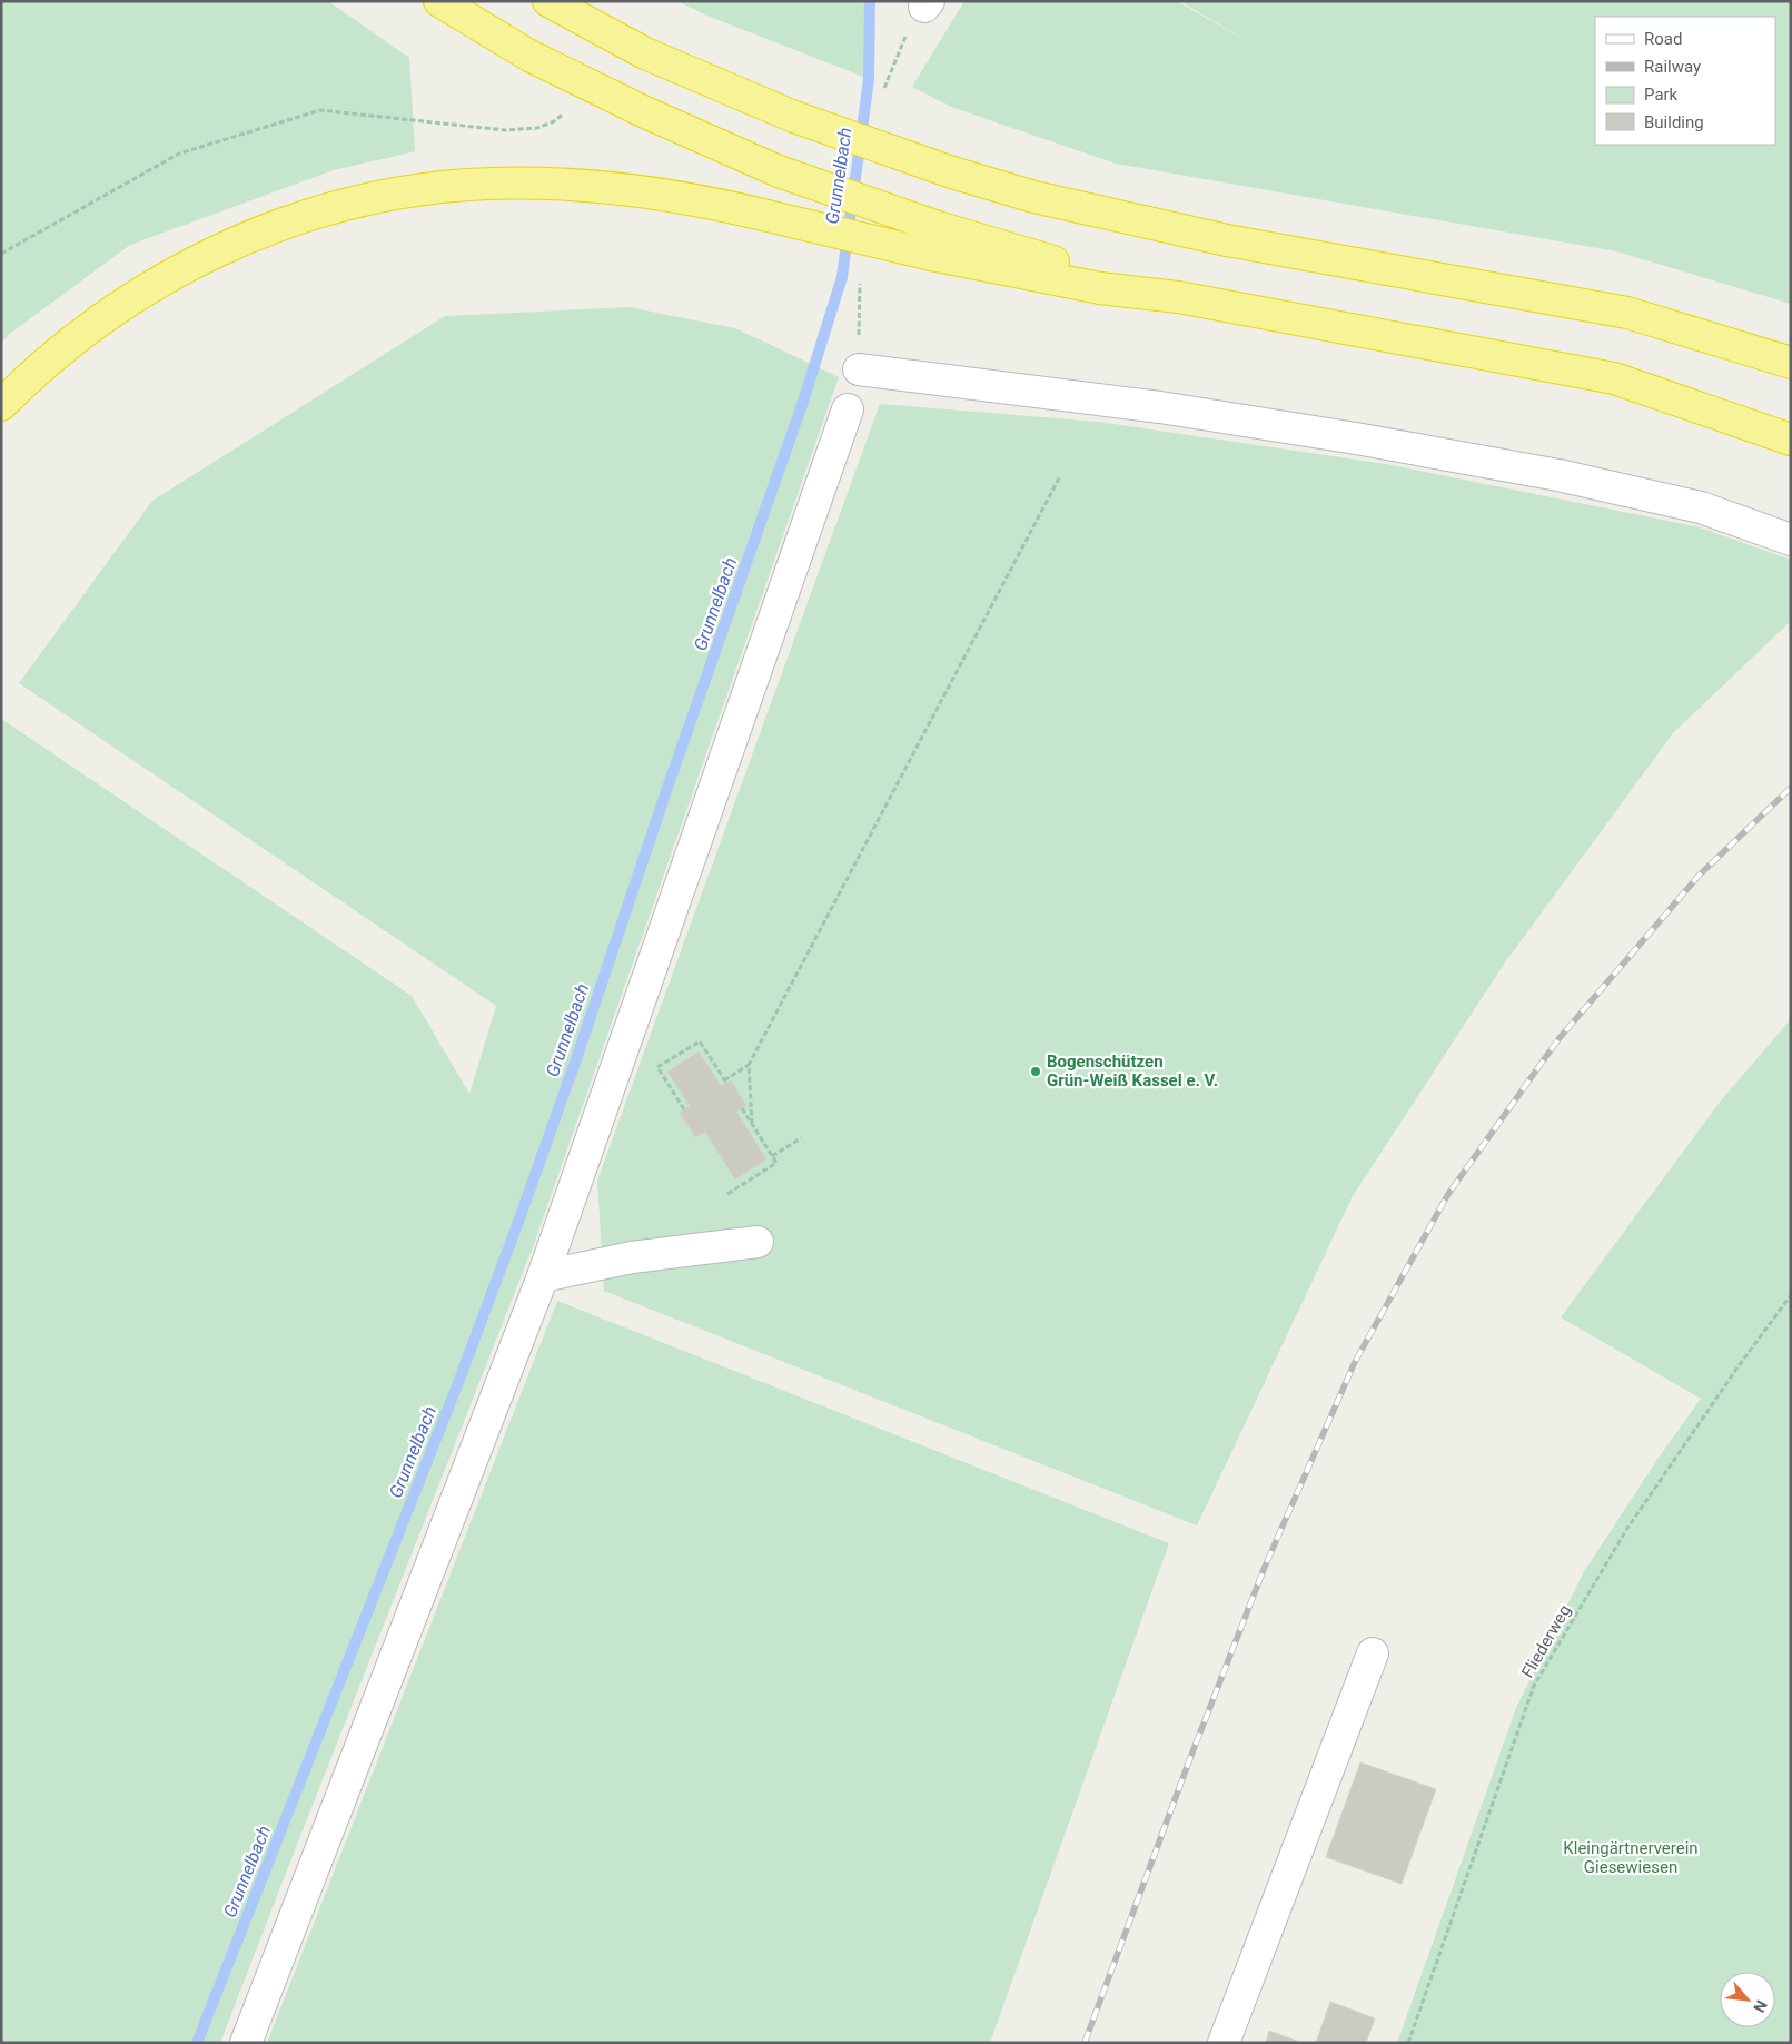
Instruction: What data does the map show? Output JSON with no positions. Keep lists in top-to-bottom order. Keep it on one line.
{"streets":{"path":["Fliederweg"]},"water":["Grunnelbach"],"parks":["Kleingärtnerverein Giesewiesen"],"places":["Bogenschützen Grün-Weiß Kassel e. V."],"legend":["Road","Railway","Park","Building"],"north":"bottom right"}
